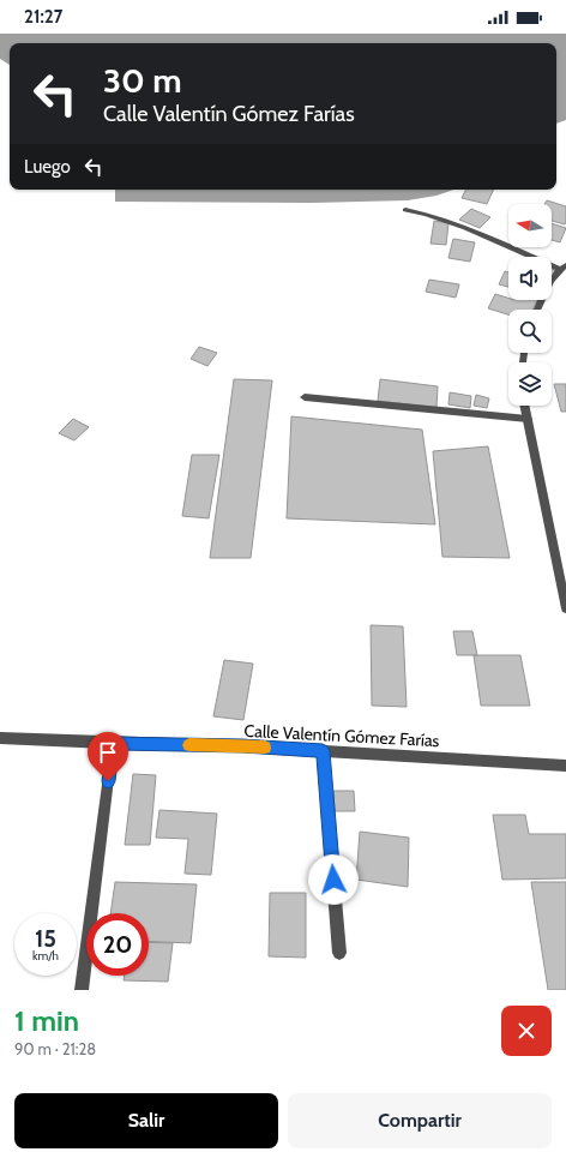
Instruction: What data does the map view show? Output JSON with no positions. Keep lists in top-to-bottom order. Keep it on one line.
{"streets":{"street":["Calle Valentín Gómez Farías"]},"north":"left","page":{"status":"21:27","turn":["30 m","Calle Valentín Gómez Farías"],"then":"Luego","speed":"15 km/h","limit":"20","heading":["1 min","90 m · 21:28"],"buttons":["Salir","Compartir"]}}
